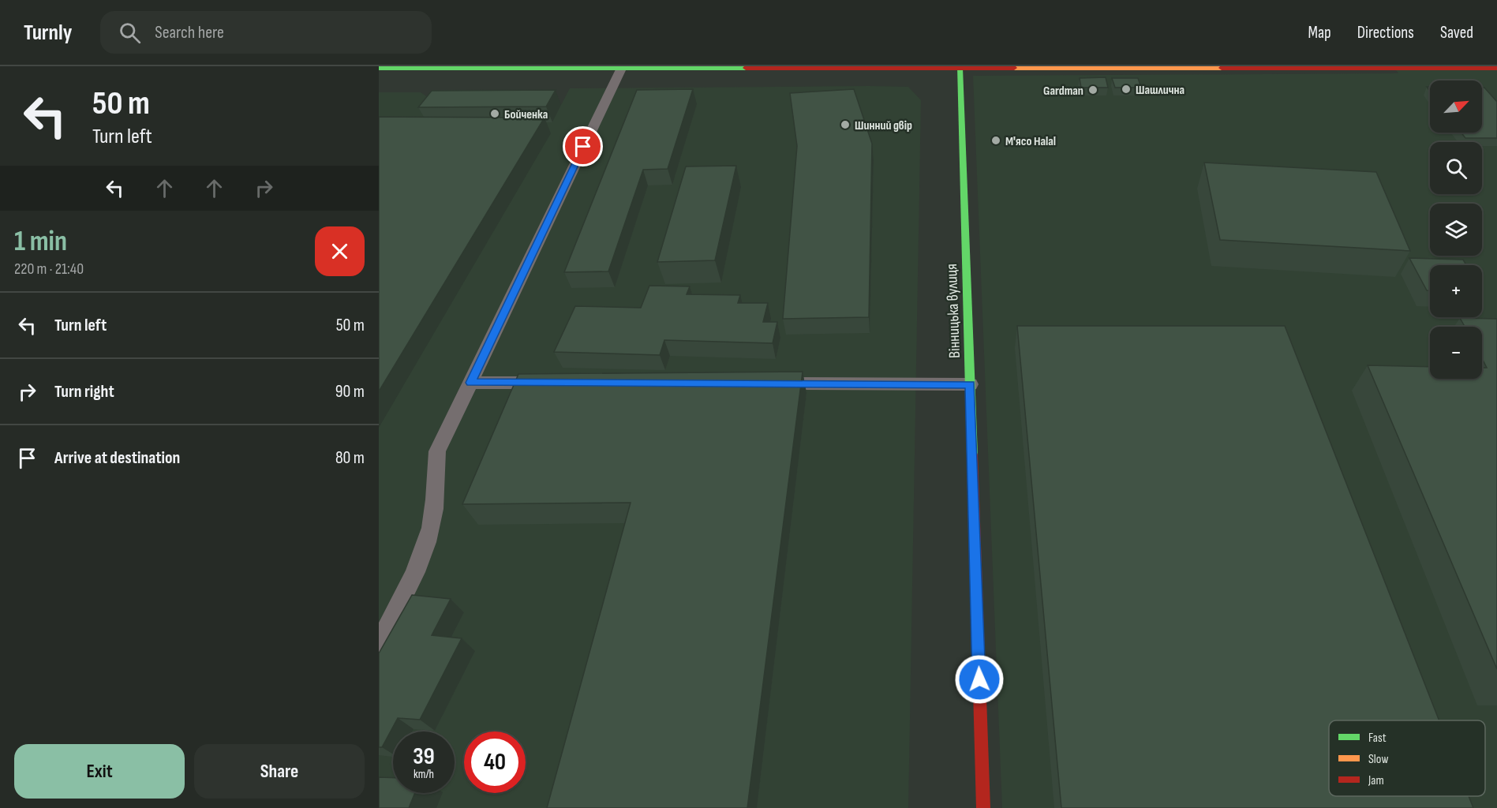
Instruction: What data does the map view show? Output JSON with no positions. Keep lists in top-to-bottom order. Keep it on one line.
{"streets":{"street":["Вінницька вулиця"]},"places":["Шашлична","Gardman","Бойченка","Шинний двір","М'ясо Halal"],"legend":["Fast","Slow","Jam"],"north":"top right","page":{"header":"Turnly","search":"Search here","nav":["Map","Directions","Saved"],"turn":["50 m","Turn left"],"map_buttons":["+","−"],"heading":["1 min","220 m · 21:40"],"list":[{"name":"Turn left","value":"50 m"},{"name":"Turn right","value":"90 m"},{"name":"Arrive at destination","value":"80 m"}],"speed":"39 km/h","limit":"40","buttons":["Exit","Share"]}}
